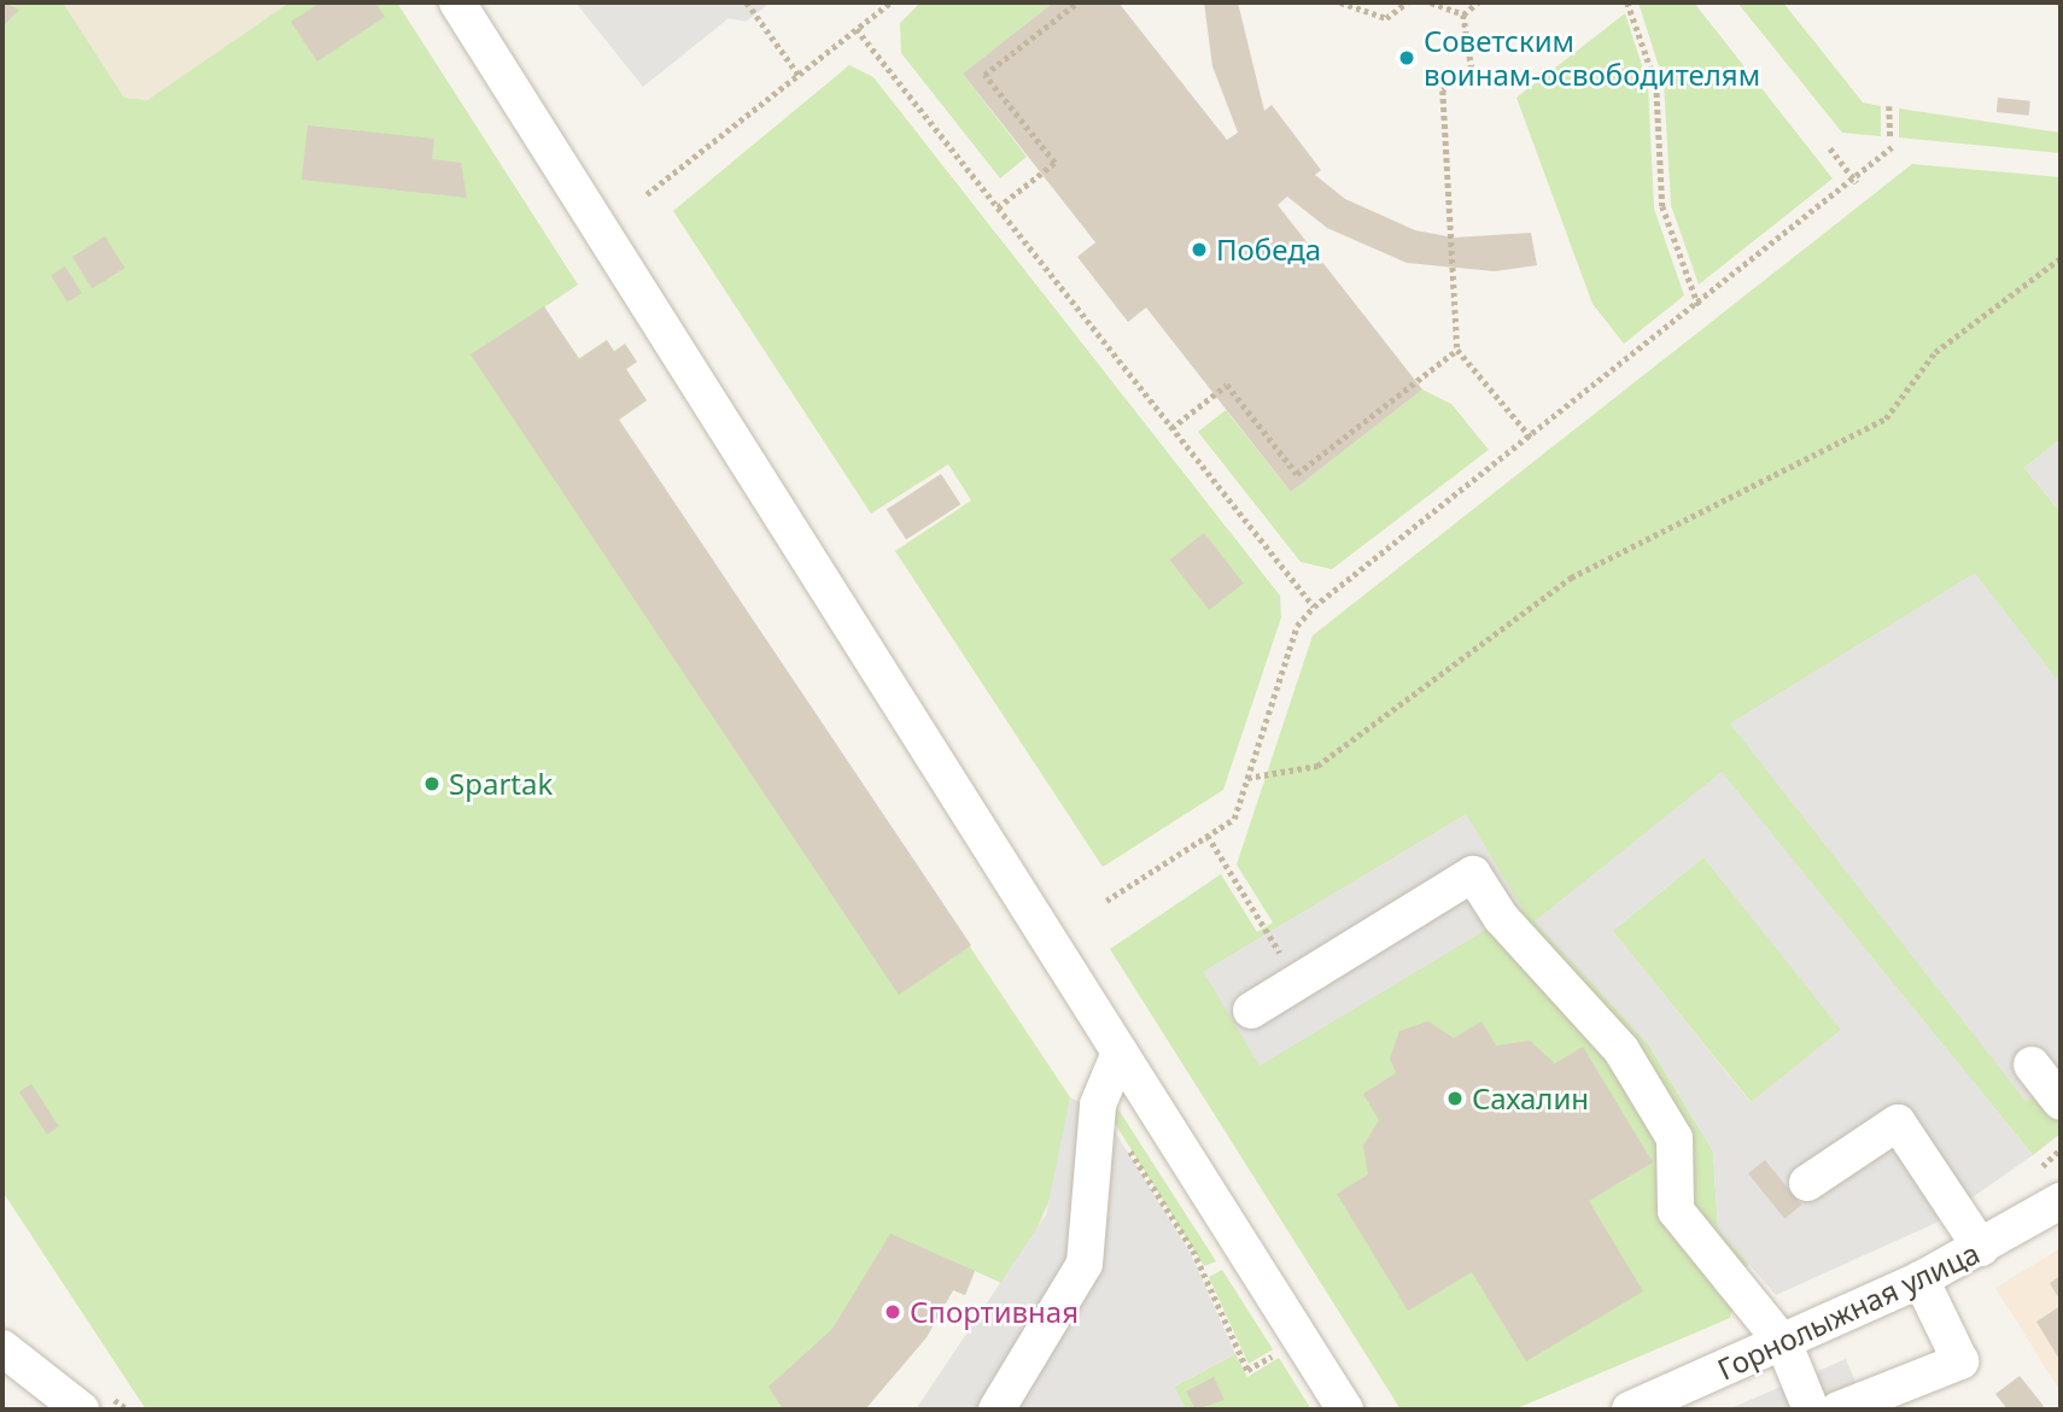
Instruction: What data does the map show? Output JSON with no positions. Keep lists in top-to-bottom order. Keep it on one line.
{"streets":{"street":["Горнолыжная улица"]},"places":["Советским воинам-освободителям","Победа","Spartak","Сахалин","Спортивная"]}
